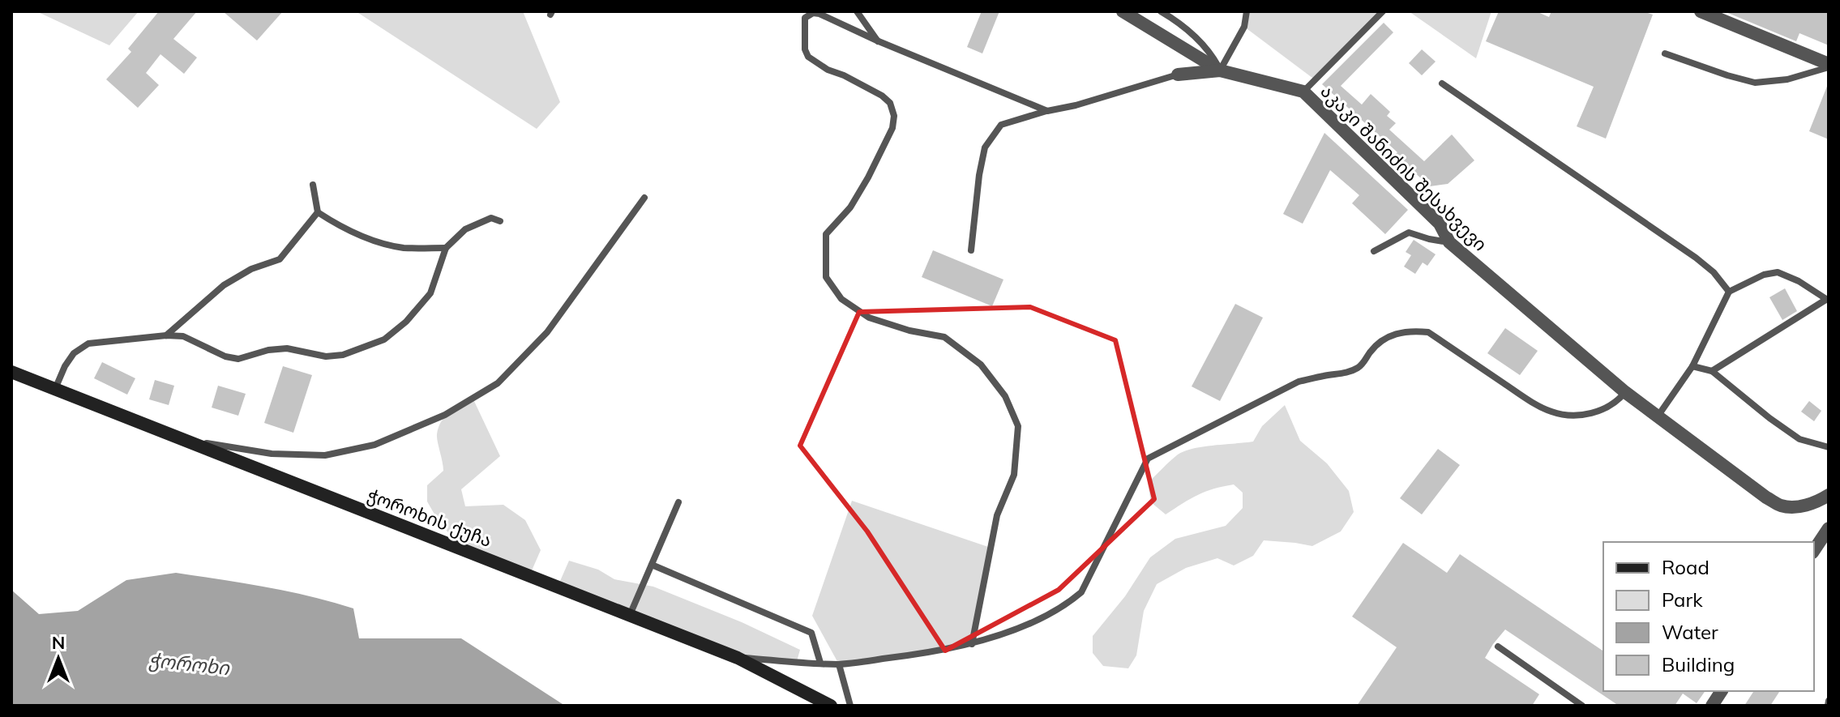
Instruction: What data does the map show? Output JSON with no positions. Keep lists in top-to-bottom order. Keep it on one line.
{"streets":{"street":["აკაკი შანიძის შესახვევი","ჭოროხის ქუჩა"]},"water":["ჭოროხი"],"legend":["Road","Park","Water","Building"],"north":"top"}
